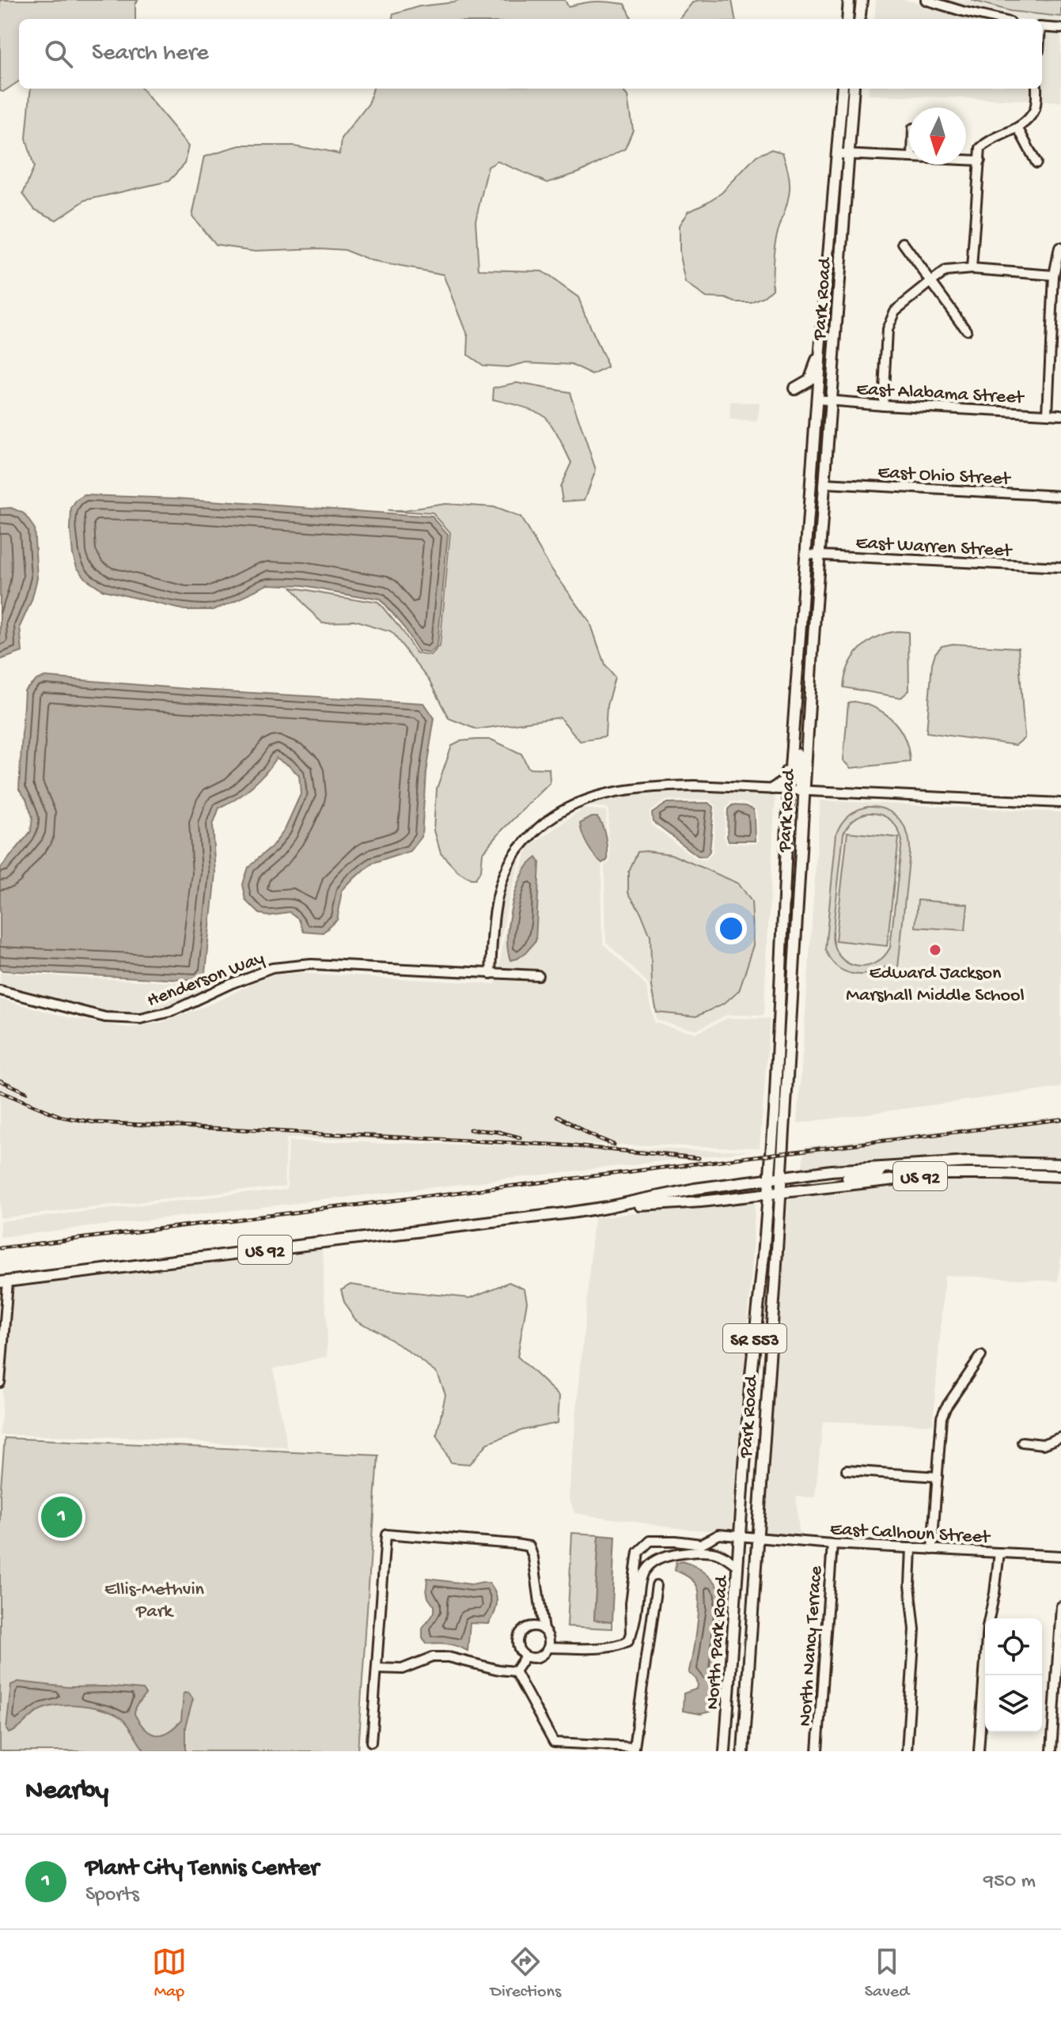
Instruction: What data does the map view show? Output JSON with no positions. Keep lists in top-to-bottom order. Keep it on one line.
{"streets":{"main road":["Park Road","US 92","SR 553","North Park Road"],"street":["East Alabama Street","East Ohio Street","East Warren Street","Henderson Way","East Calhoun Street","North Nancy Terrace"]},"crossings":[["Park Road","East Alabama Street"],["Park Road","East Ohio Street"],["Park Road","East Warren Street"],["Park Road","US 92"],["Park Road","East Calhoun Street"],["Park Road","North Park Road"],["East Calhoun Street","North Park Road"],["East Calhoun Street","North Nancy Terrace"]],"parks":["Ellis-Methvin Park"],"places":["Edward Jackson Marshall Middle School"],"north":"bottom","page":{"search":"Search here","pins":"1","heading":"Nearby","list":[{"mark":"1","name":"Plant City Tennis Center","note":"Sports","value":"950 m"}],"nav":["Map","Directions","Saved"]}}
